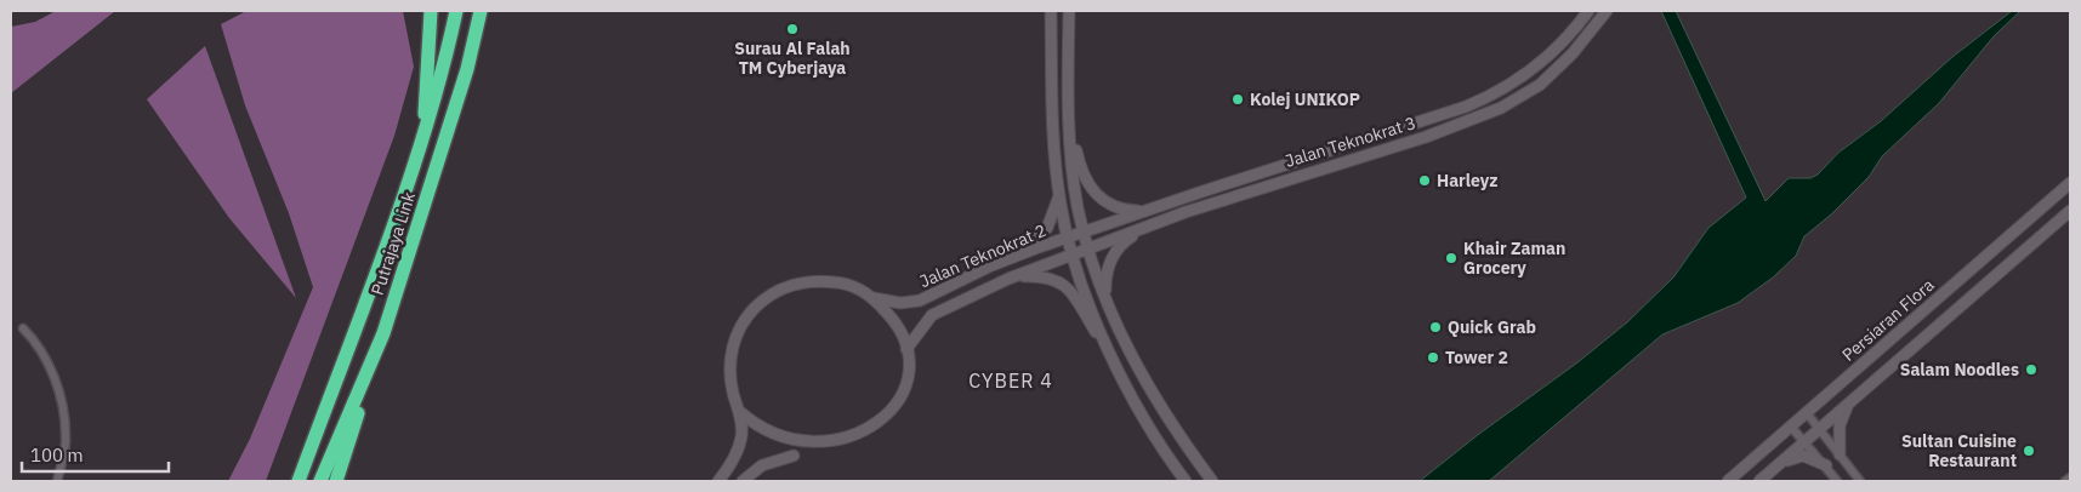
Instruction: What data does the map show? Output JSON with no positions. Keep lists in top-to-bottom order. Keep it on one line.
{"streets":{"highway":["Putrajaya Link"],"main road":["Jalan Teknokrat 3","Jalan Teknokrat 2","Persiaran Flora"]},"crossings":[["Jalan Teknokrat 3","Jalan Teknokrat 2"]],"districts":["CYBER 4"],"places":["Surau Al Falah TM Cyberjaya","Kolej UNIKOP","Harleyz","Khair Zaman Grocery","Quick Grab","Tower 2","Salam Noodles","Sultan Cuisine Restaurant"],"scale_bar":"100 m"}
